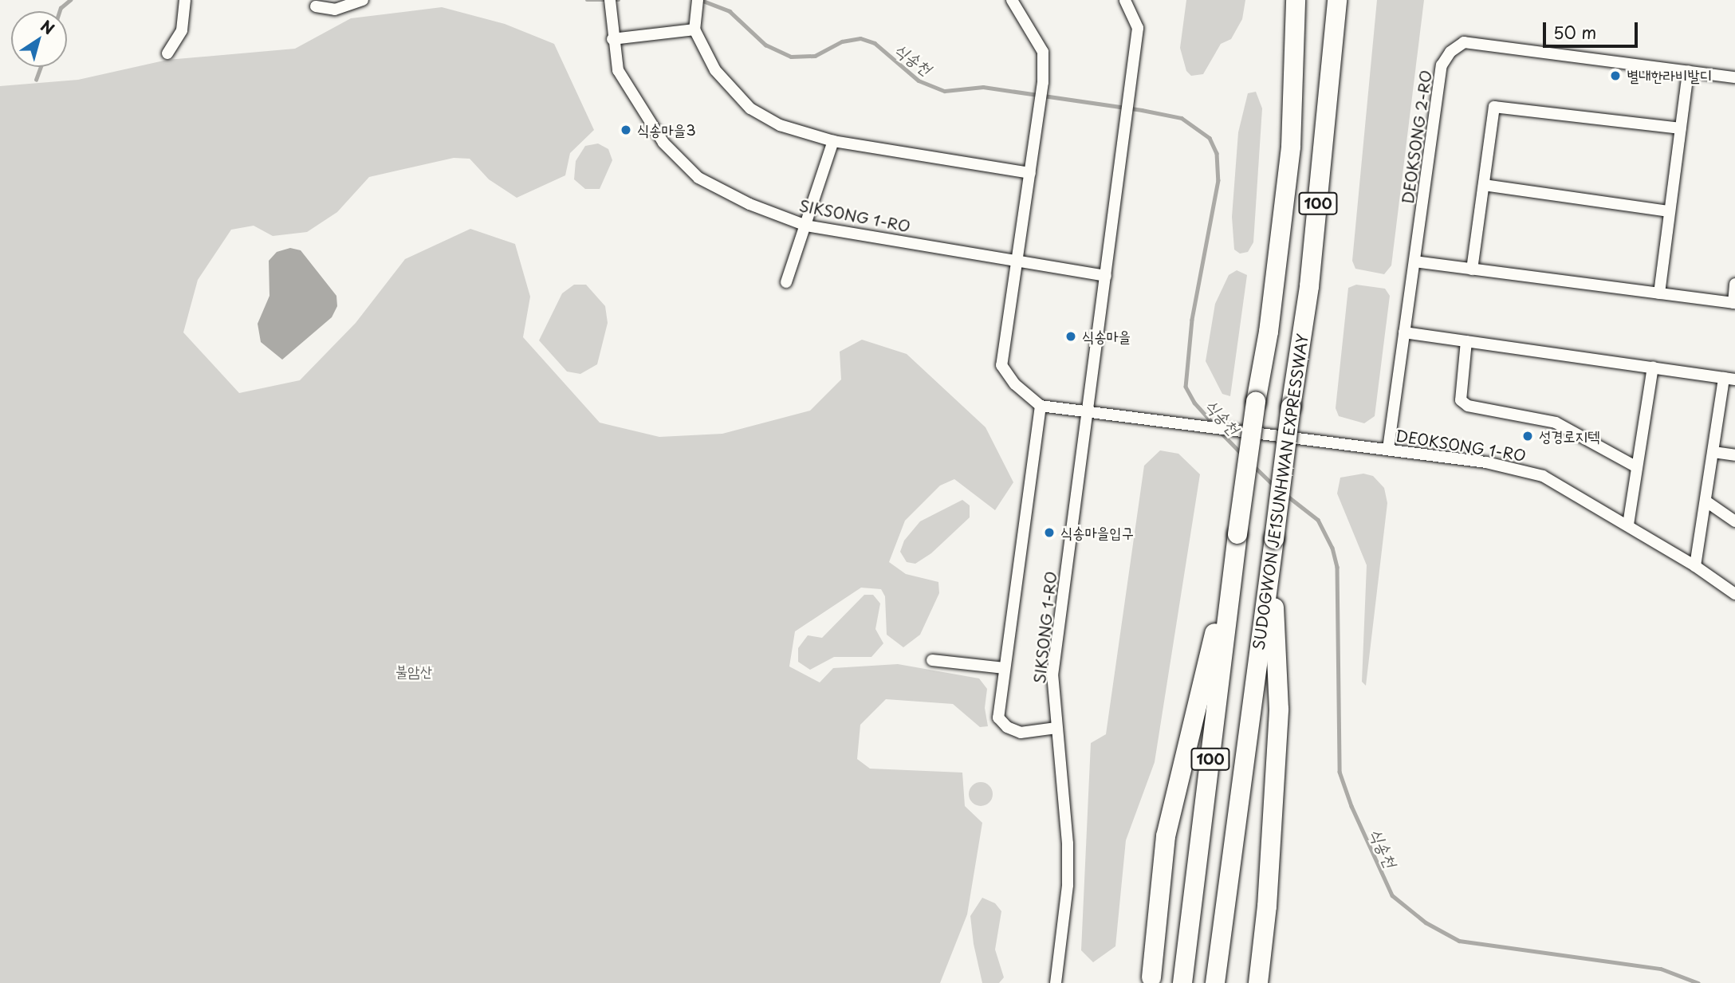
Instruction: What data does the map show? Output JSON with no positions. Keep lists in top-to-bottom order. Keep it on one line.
{"streets":{"highway":["100","SUDOGWON JE1SUNHWAN EXPRESSWAY"],"street":["DEOKSONG 2-RO","SIKSONG 1-RO","DEOKSONG 1-RO"]},"crossings":[["DEOKSONG 2-RO","DEOKSONG 1-RO"],["SIKSONG 1-RO","DEOKSONG 1-RO"]],"water":["식송천"],"parks":["불암산"],"places":["별내한라비발디","식송마을3","식송마을","성경로지텍","식송마을입구"],"scale_bar":"50 m","north":"top right"}
